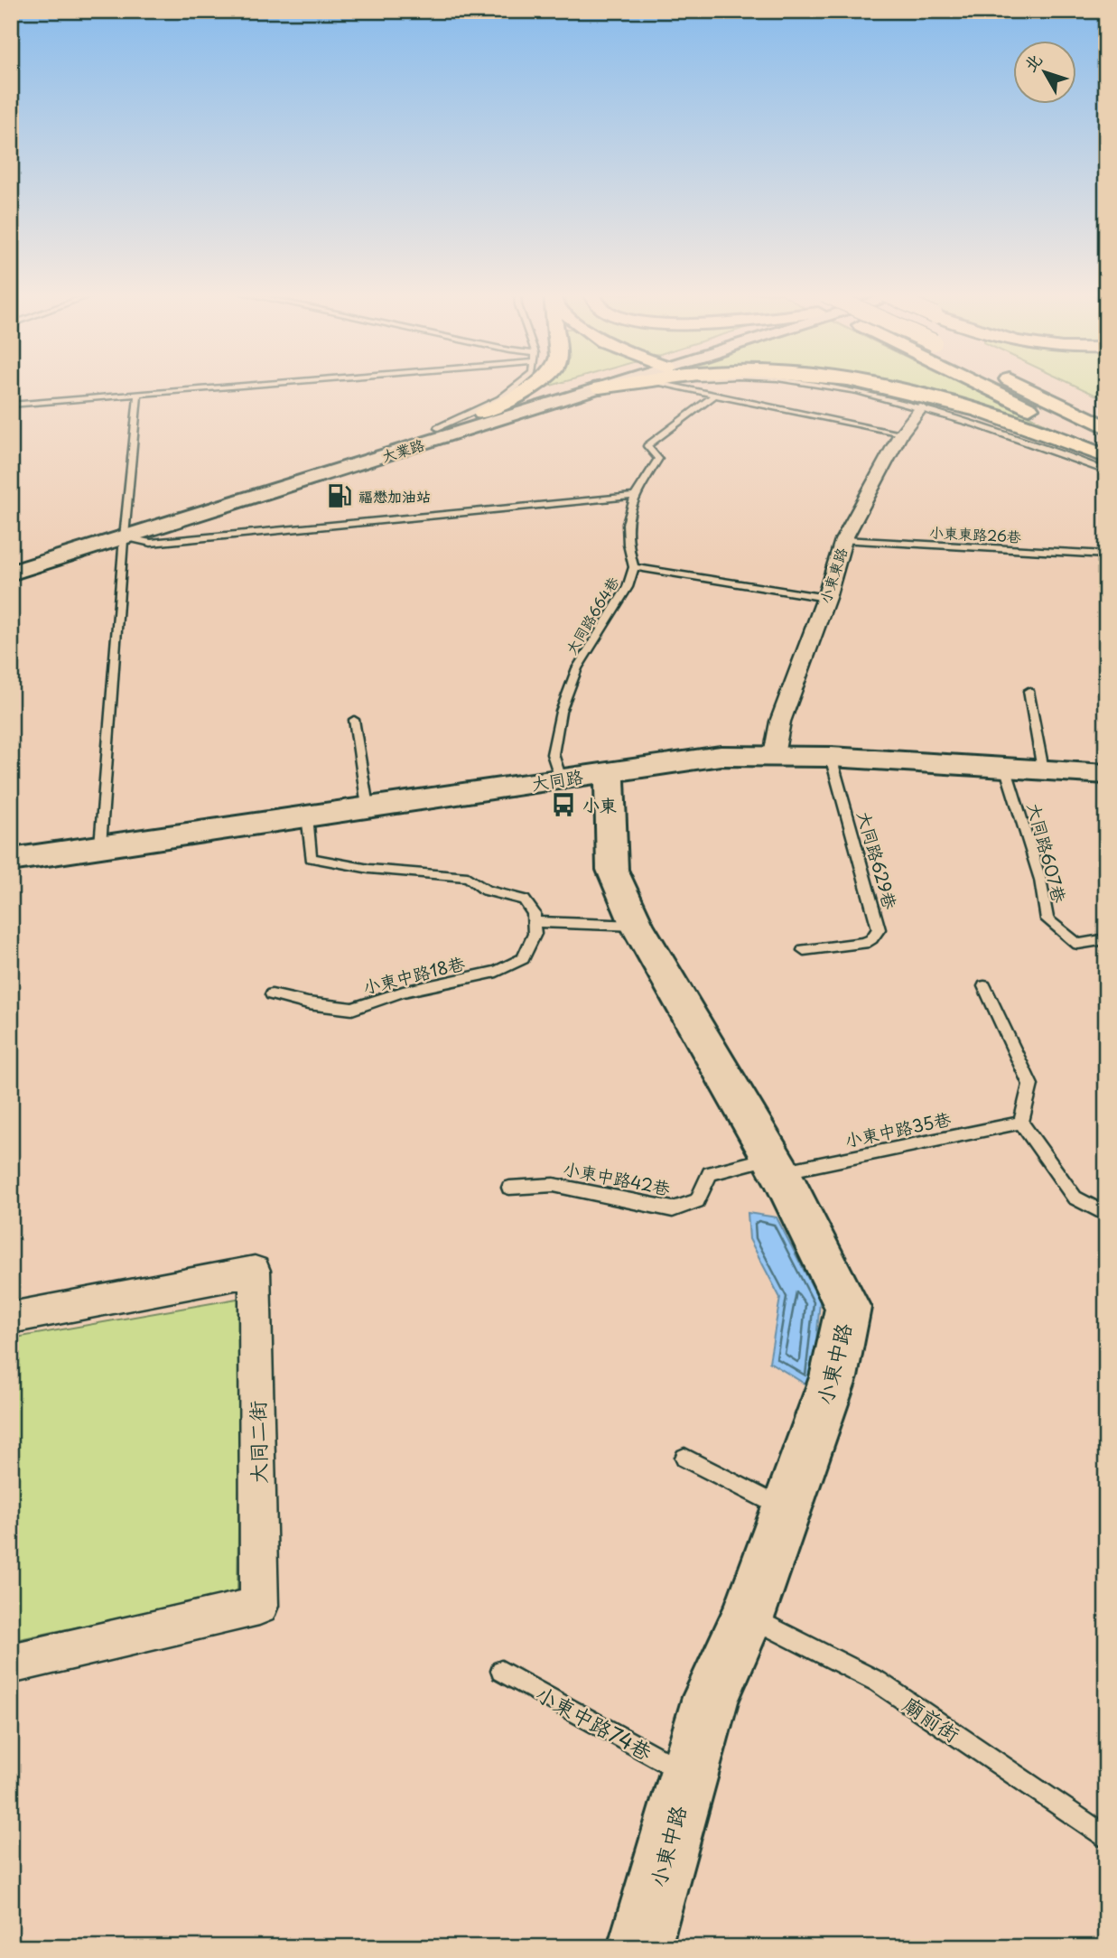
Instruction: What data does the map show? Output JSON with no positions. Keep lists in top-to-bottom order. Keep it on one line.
{"streets":{"main road":["大業路","大同路","小東中路"],"street":["小東東路","大同二街"],"lane":["小東東路26巷","大同路664巷","大同路607巷","大同路629巷","小東中路18巷","小東中路35巷","小東中路42巷","廟前街","小東中路74巷"]},"crossings":[["小東東路26巷","小東東路"],["小東東路","大同路"],["大同路664巷","大同路"],["大同路","大同路607巷"],["大同路","大同路629巷"],["大同路","小東中路"],["小東中路35巷","小東中路42巷"],["小東中路35巷","小東中路"],["小東中路42巷","小東中路"],["小東中路","廟前街"],["小東中路","小東中路74巷"]],"places":{"fuel station":["福懋加油站"],"bus stop":["小東"]},"north":"top left"}
